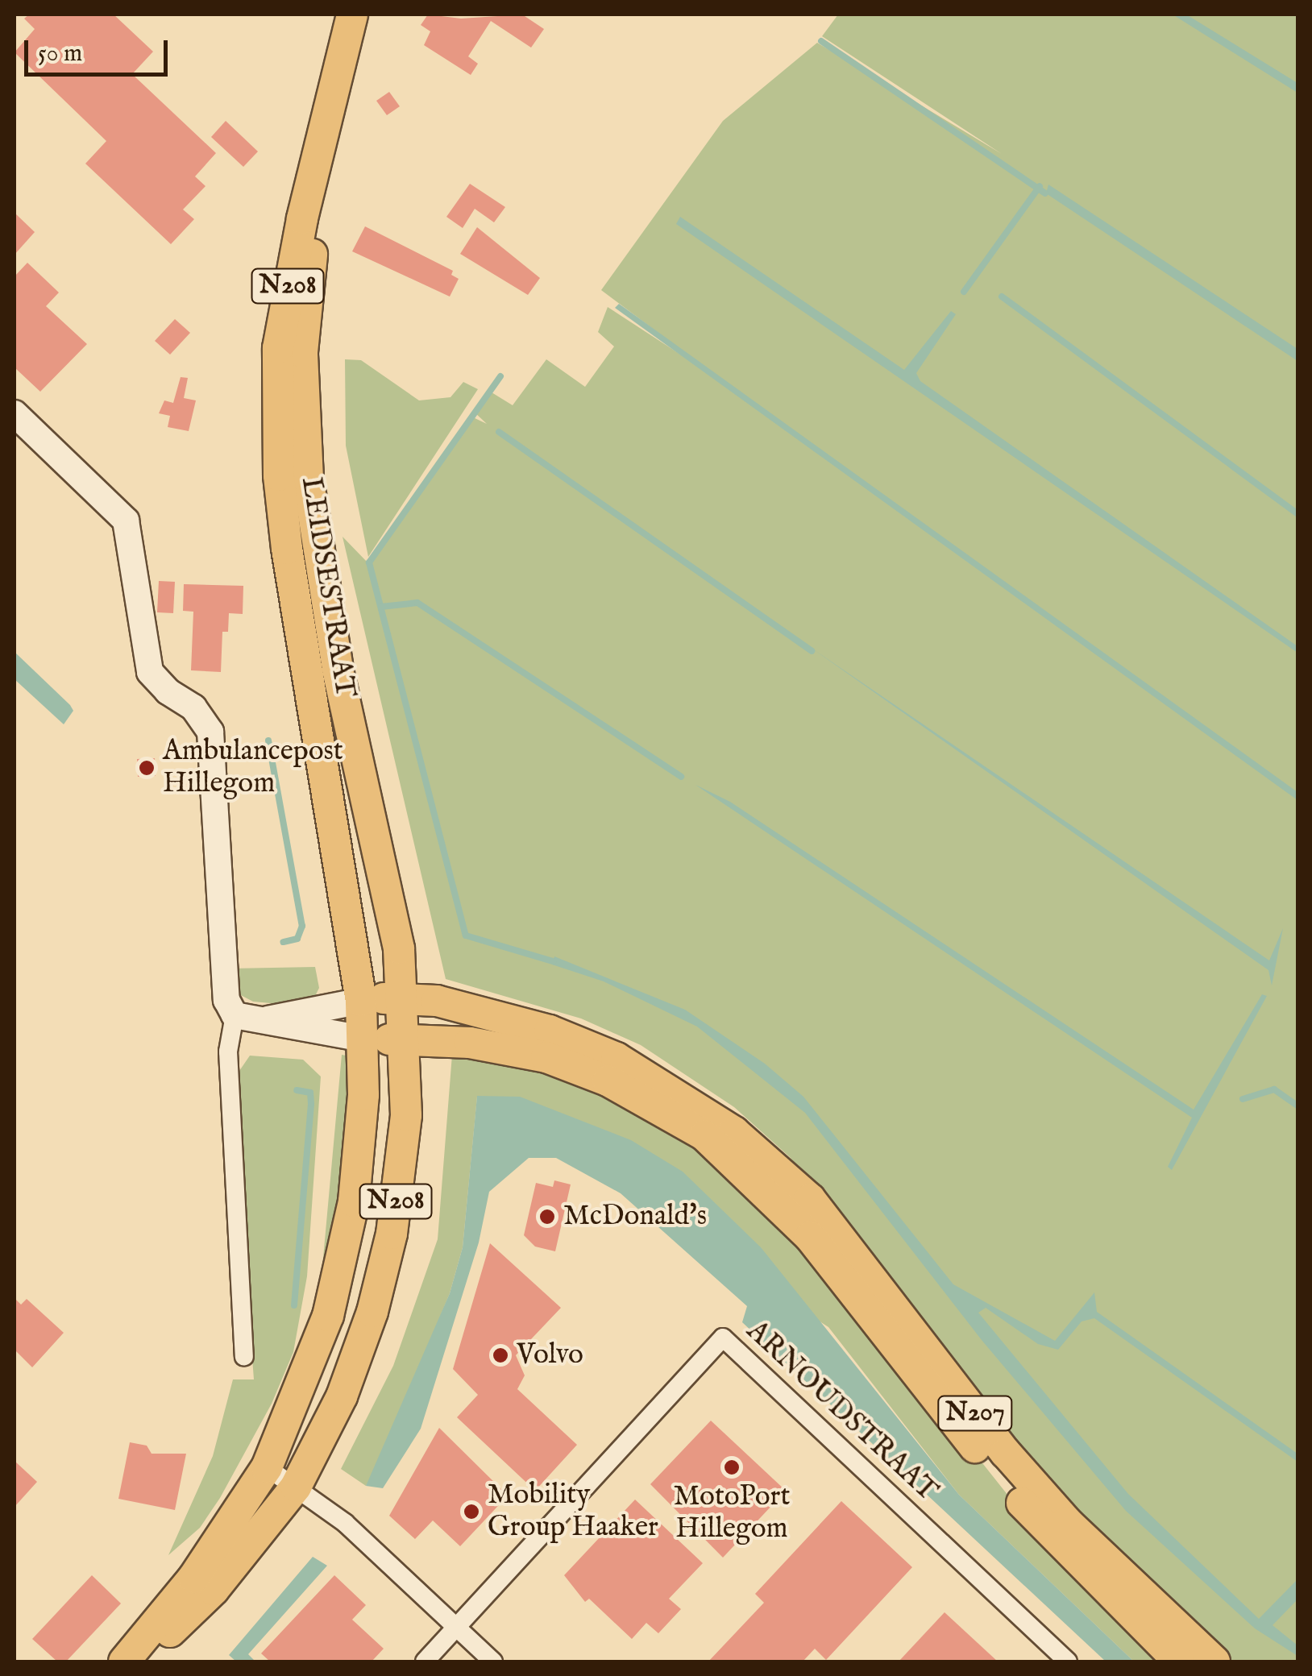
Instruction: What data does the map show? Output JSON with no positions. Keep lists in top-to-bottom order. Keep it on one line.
{"streets":{"main road":["N208","LEIDSESTRAAT","N207"],"street":["ARNOUDSTRAAT"]},"crossings":[["LEIDSESTRAAT","N207"]],"places":["Ambulancepost Hillegom","McDonald's","Volvo","MotoPort Hillegom","Mobility Group Haaker"],"scale_bar":"50 m"}
